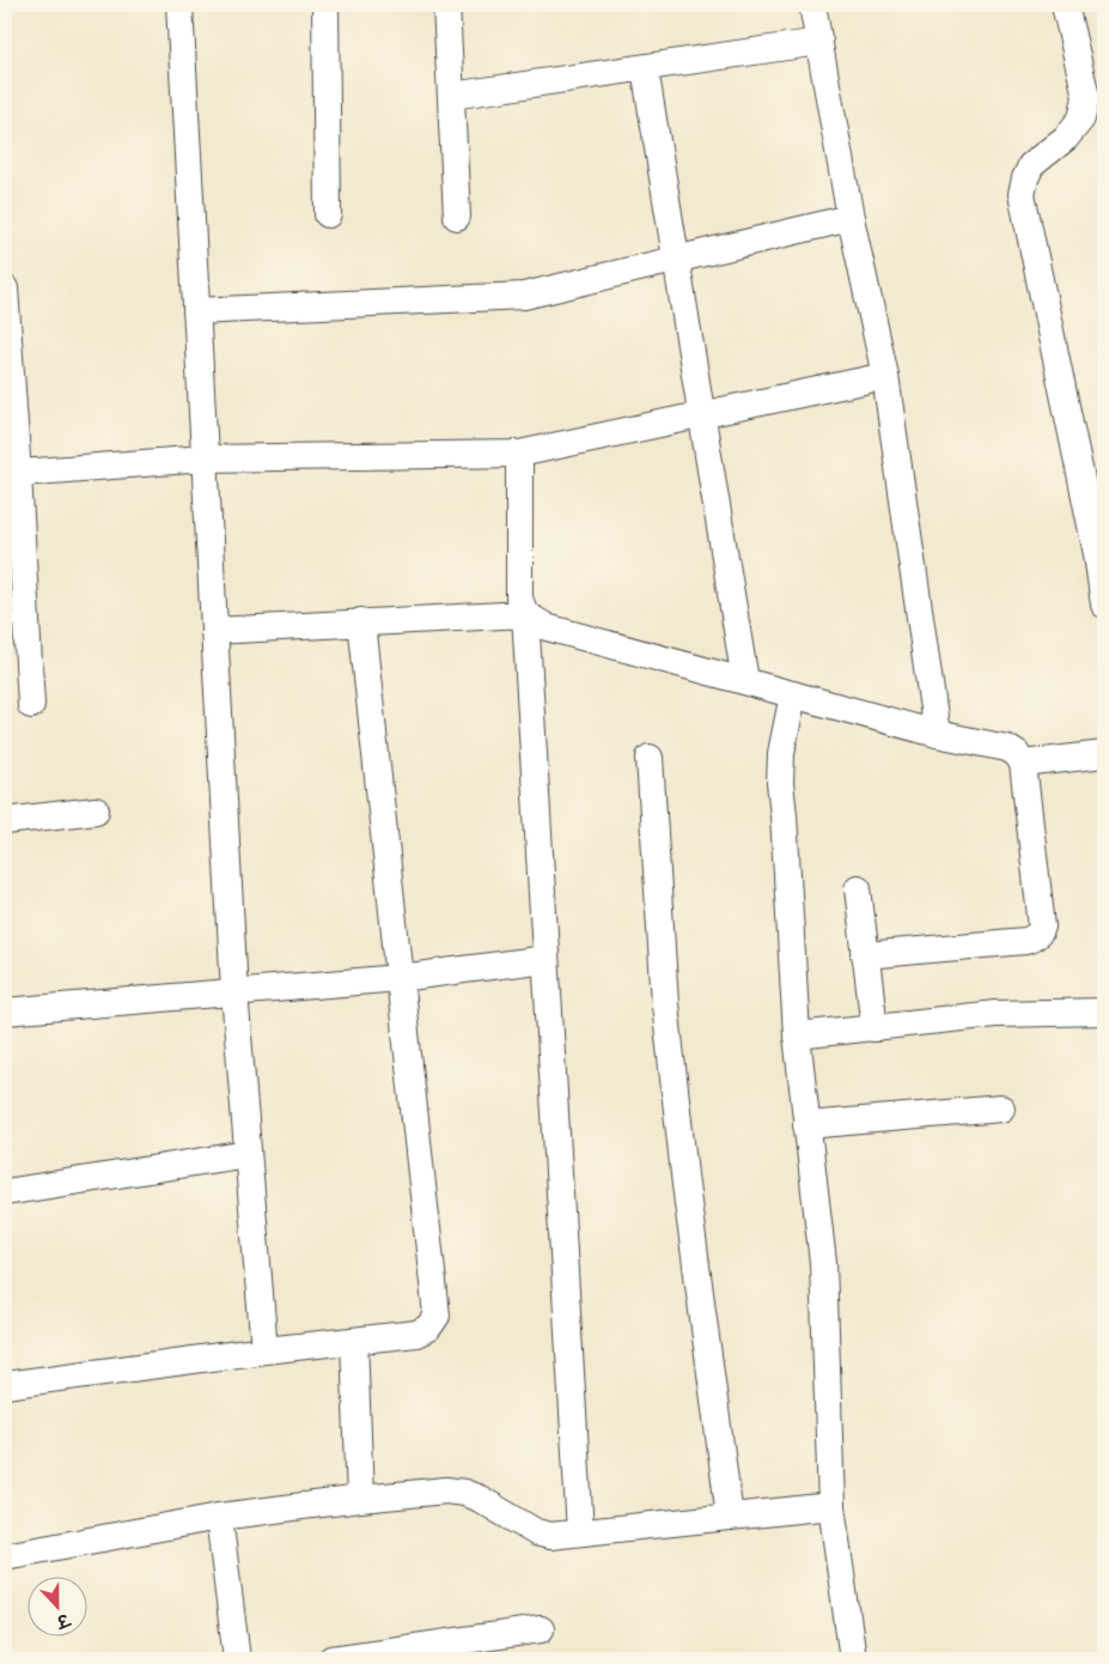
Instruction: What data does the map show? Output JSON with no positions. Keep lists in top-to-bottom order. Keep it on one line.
{"north":"bottom"}
